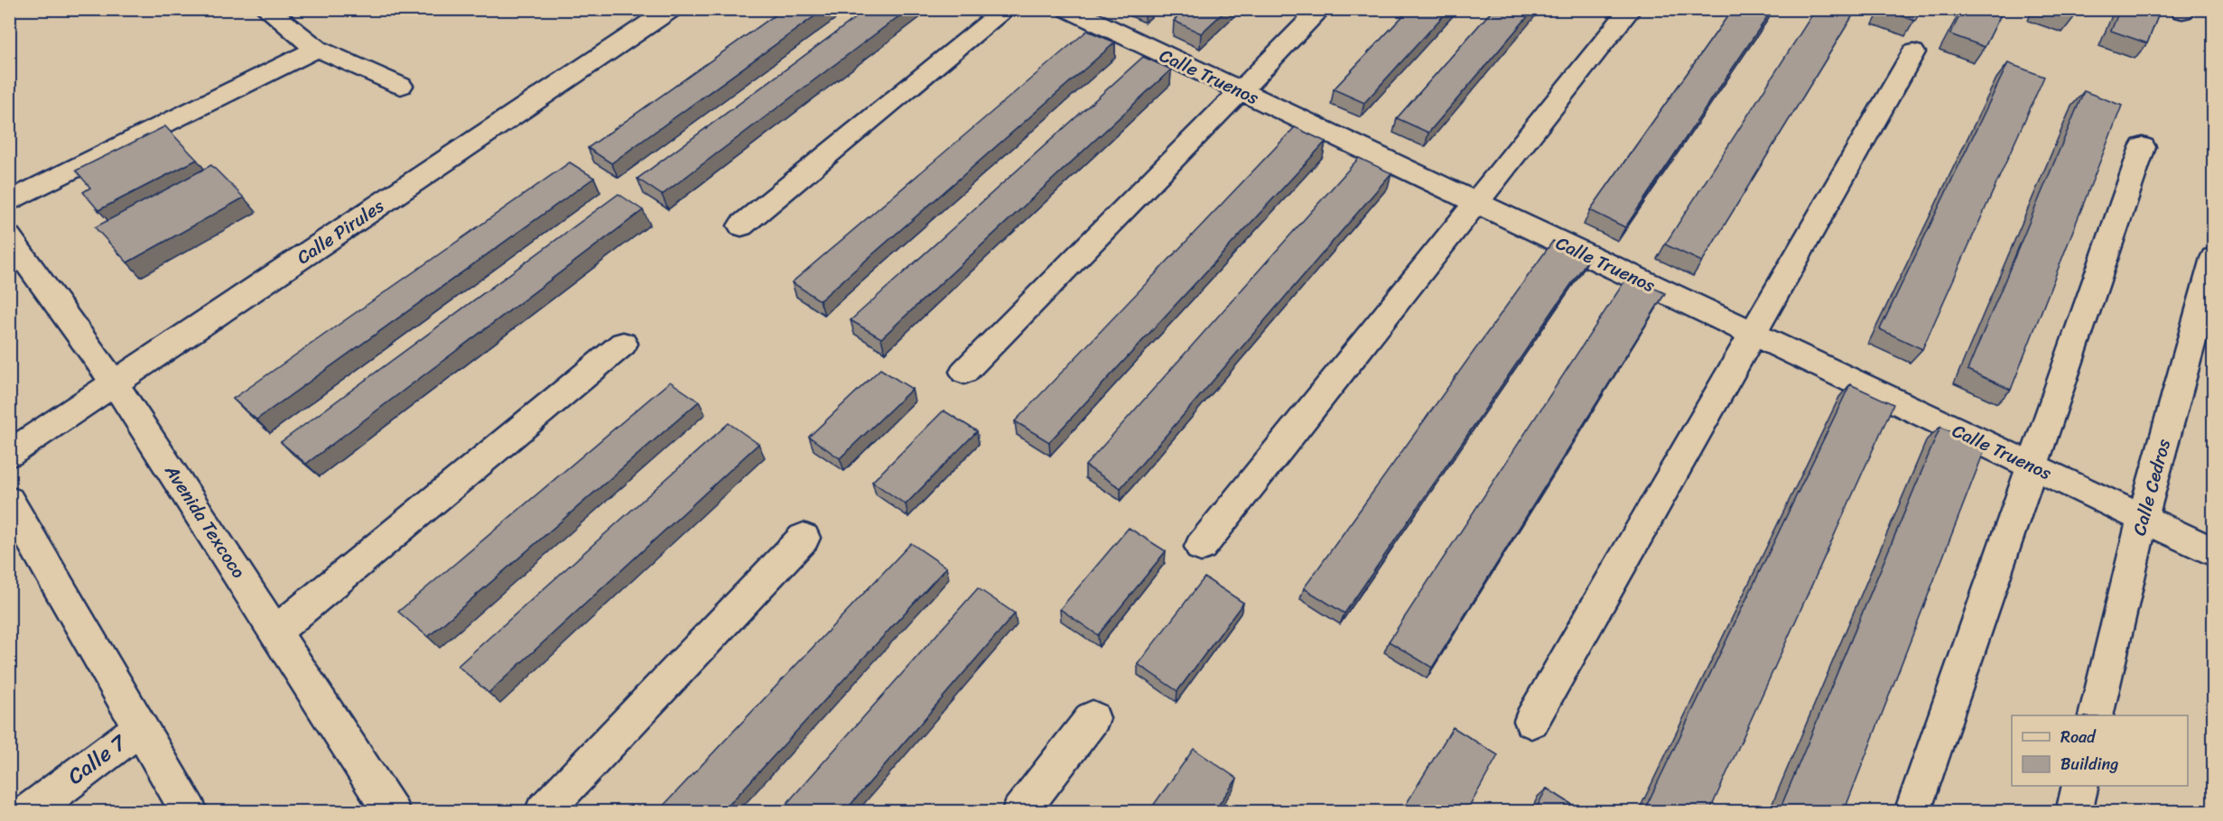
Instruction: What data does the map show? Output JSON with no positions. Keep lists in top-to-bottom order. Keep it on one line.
{"streets":{"street":["Calle Truenos","Calle Pirules","Calle Cedros","Avenida Texcoco","Calle 7"]},"crossings":[["Calle Truenos","Calle Cedros"],["Calle Pirules","Avenida Texcoco"]],"legend":["Road","Building"]}
